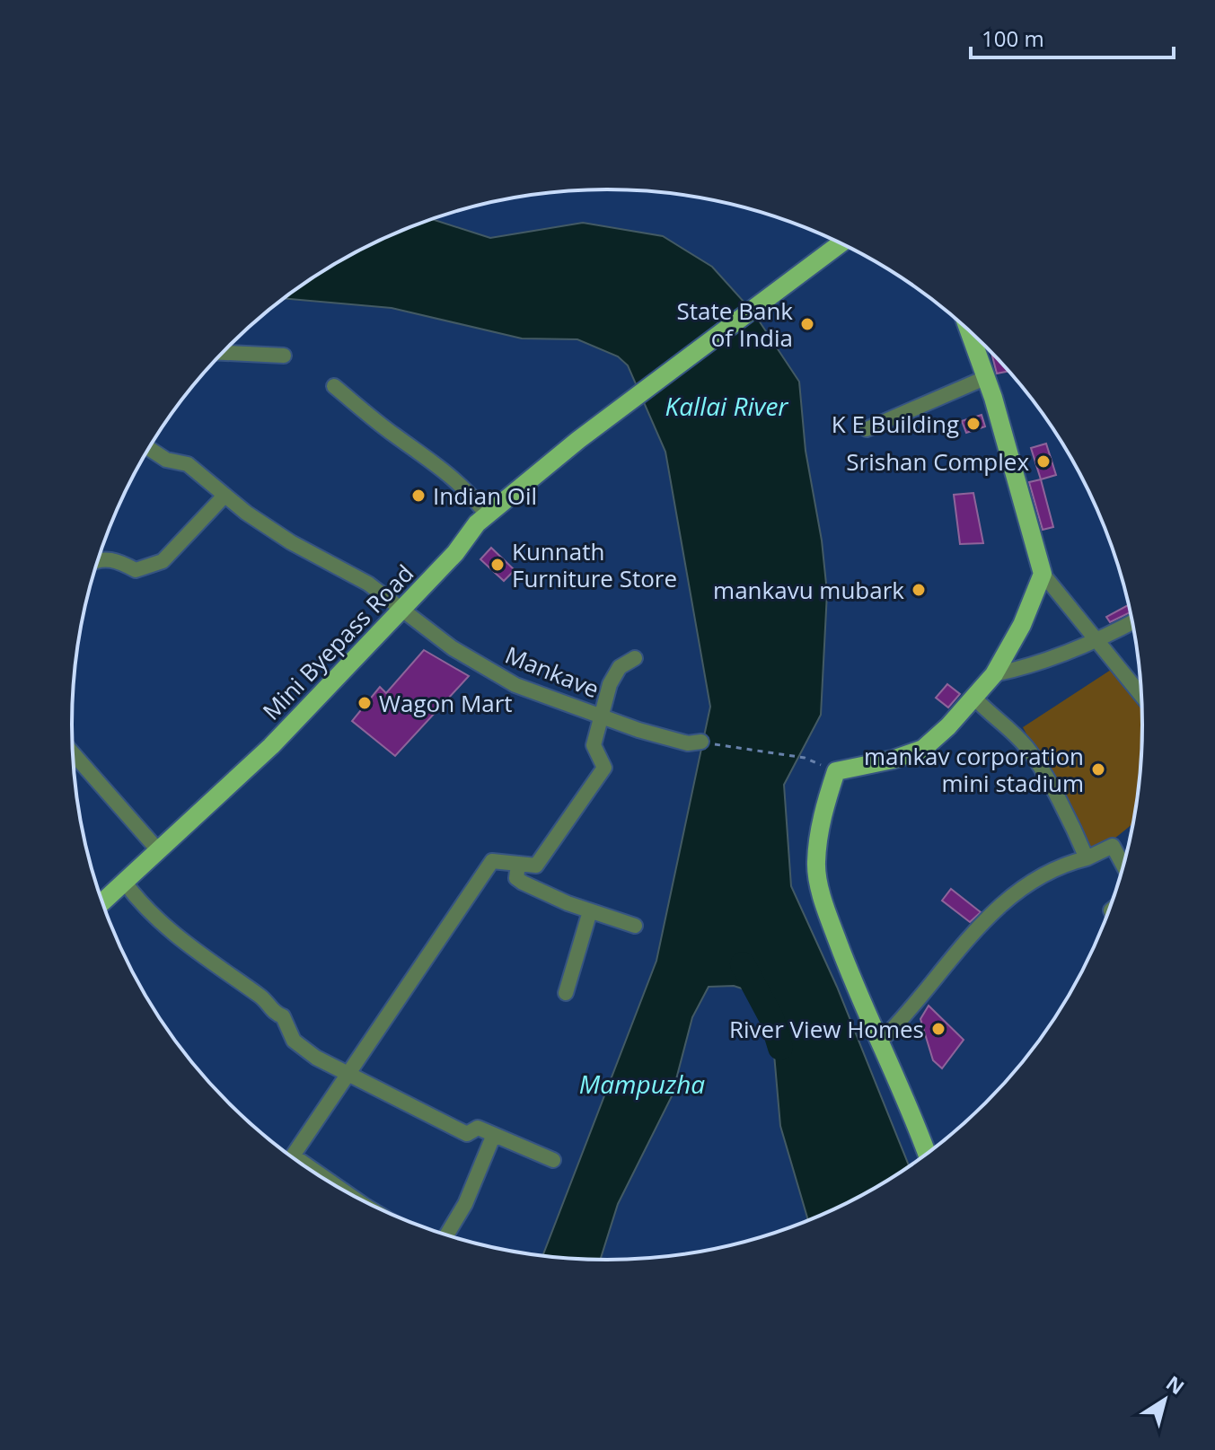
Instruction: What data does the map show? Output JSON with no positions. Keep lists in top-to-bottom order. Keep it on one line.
{"streets":{"main road":["Mini Byepass Road"],"street":["Mankave"]},"crossings":[["Mini Byepass Road","Mankave"]],"water":["Kallai River","Mampuzha"],"places":["State Bank of India","K E Building","Srishan Complex","Indian Oil","Kunnath Furniture Store","mankavu mubark","Wagon Mart","mankav corporation mini stadium","River View Homes"],"scale_bar":"100 m","north":"top right"}
